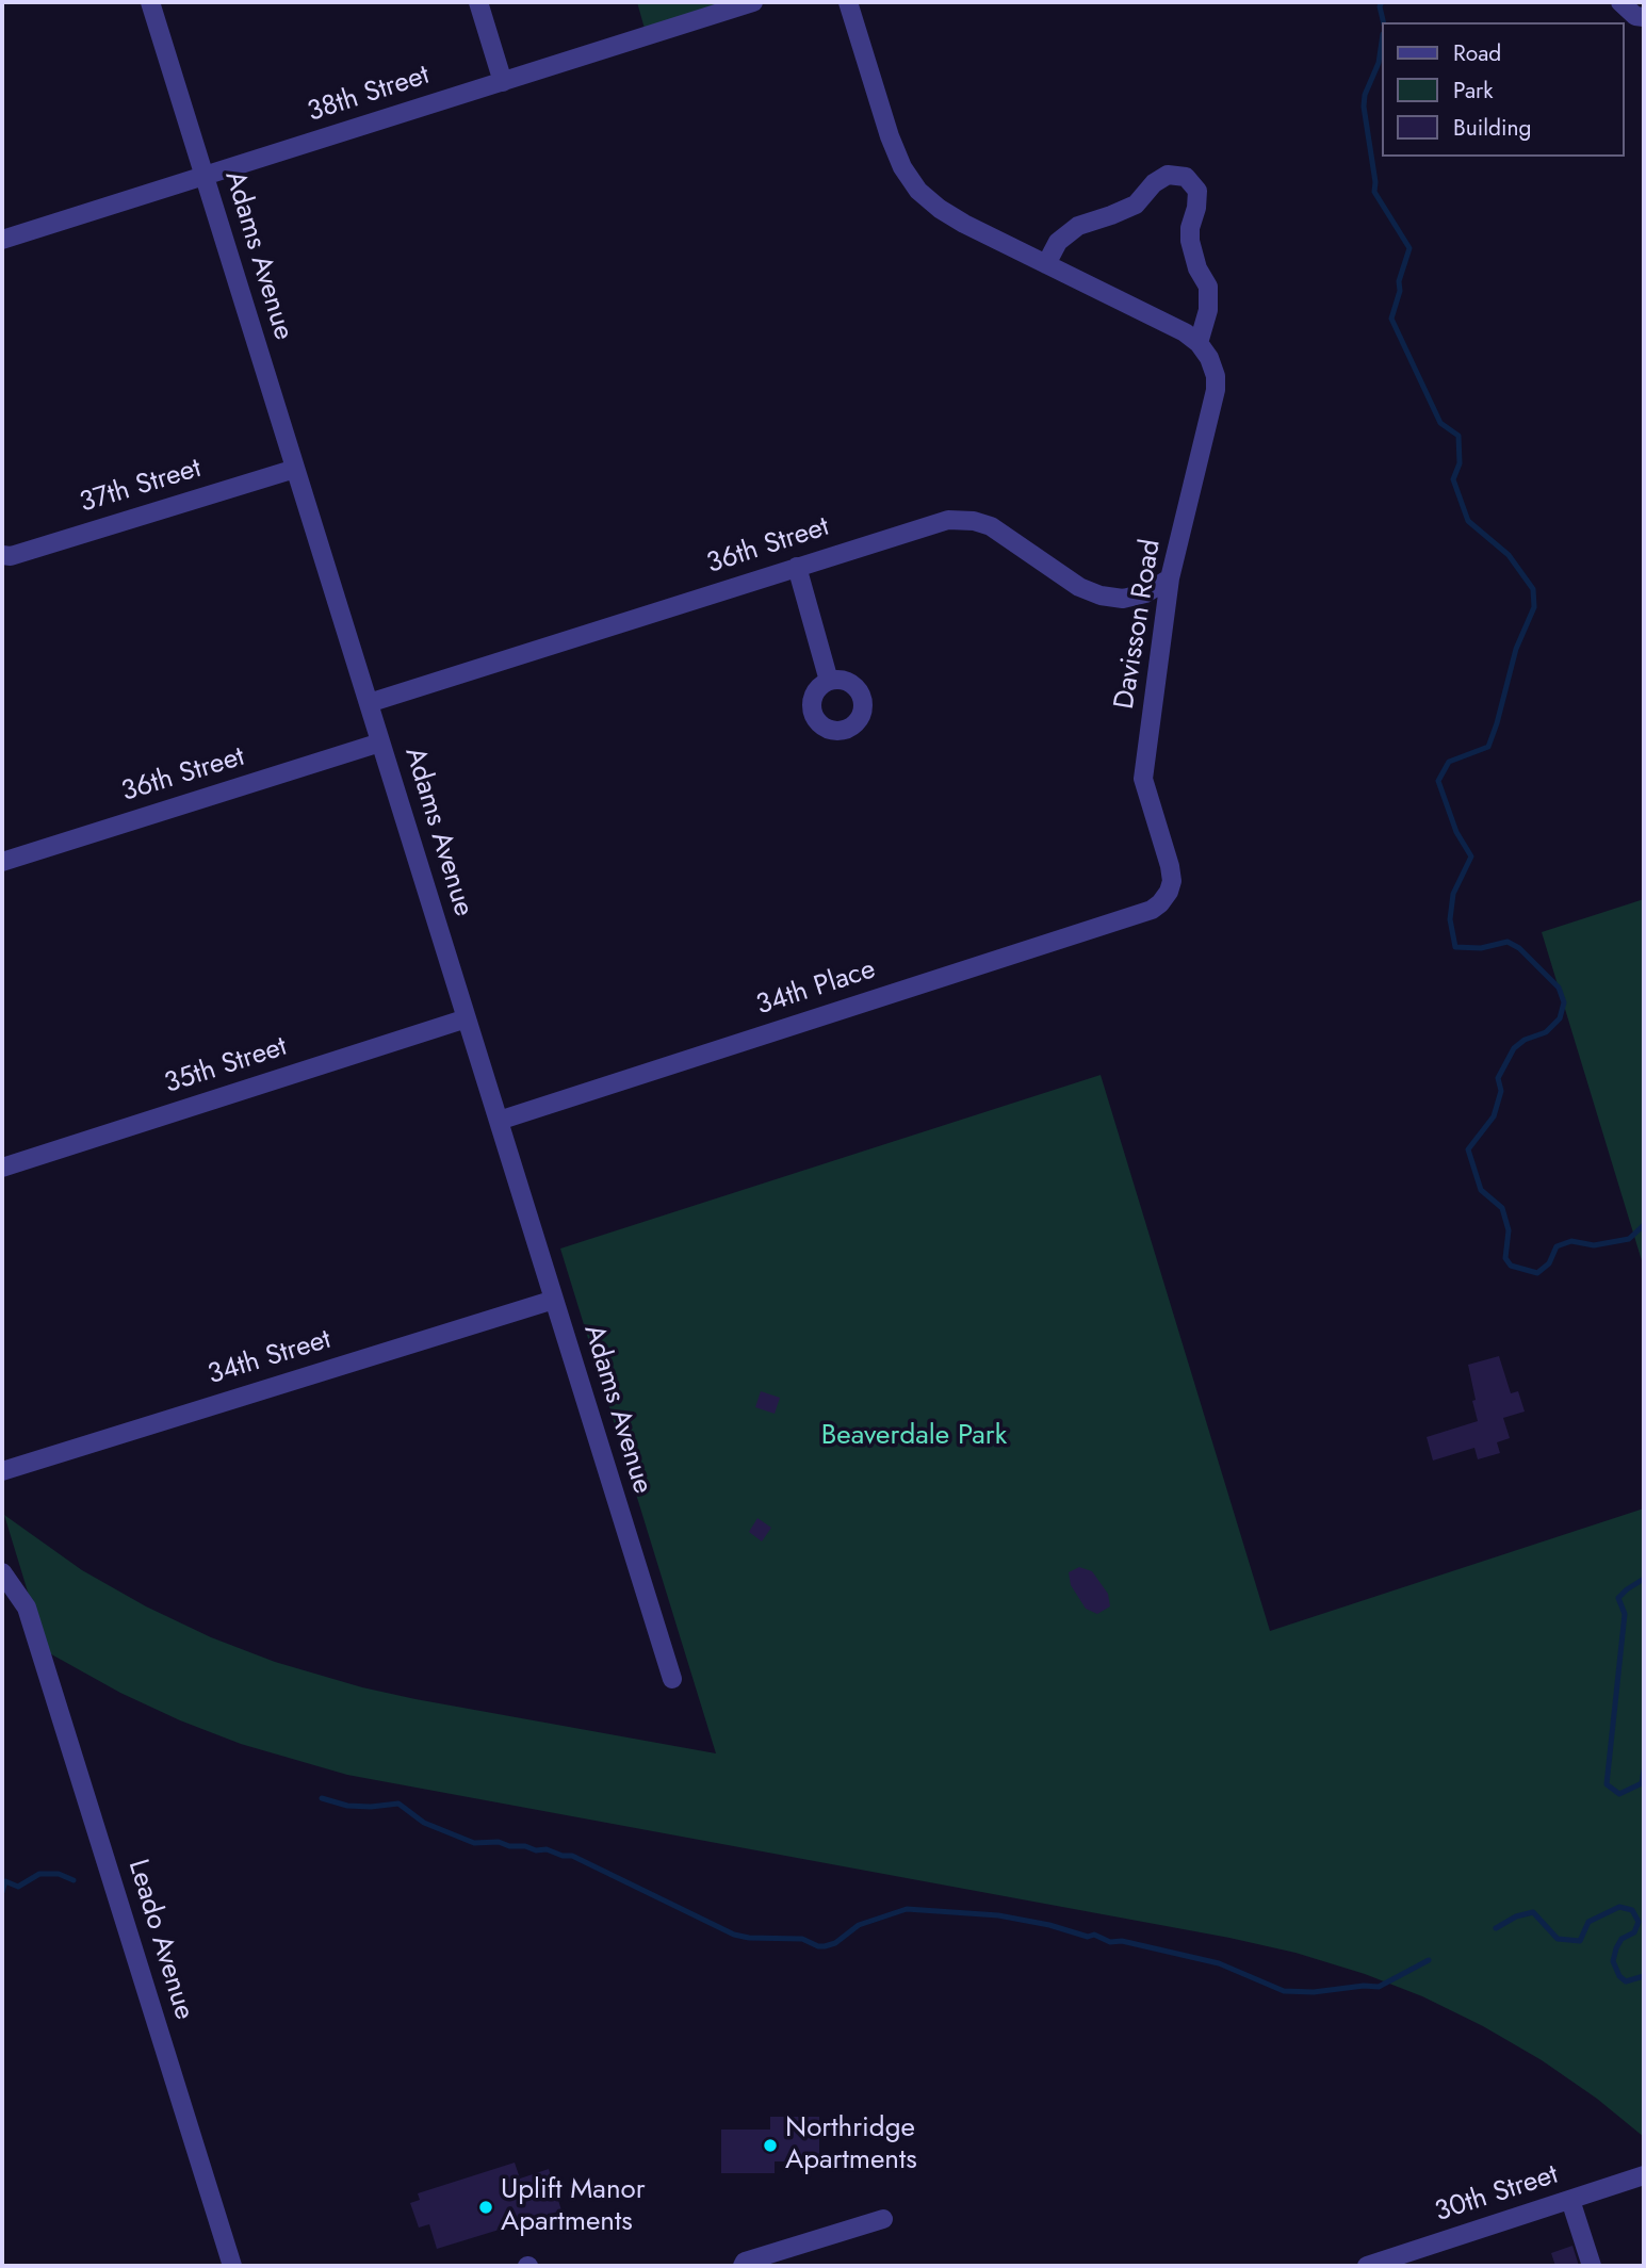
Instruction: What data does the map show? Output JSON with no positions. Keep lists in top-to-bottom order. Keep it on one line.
{"streets":{"street":["38th Street","Adams Avenue","37th Street","36th Street","Davisson Road","34th Place","35th Street","34th Street","Leado Avenue","30th Street"]},"crossings":[["38th Street","Adams Avenue"],["Adams Avenue","37th Street"],["Adams Avenue","36th Street"],["Adams Avenue","34th Place"],["Adams Avenue","35th Street"],["Adams Avenue","34th Street"],["36th Street","Davisson Road"],["Davisson Road","34th Place"]],"parks":["Beaverdale Park"],"places":["Northridge Apartments","Uplift Manor Apartments"],"legend":["Road","Park","Building"]}
